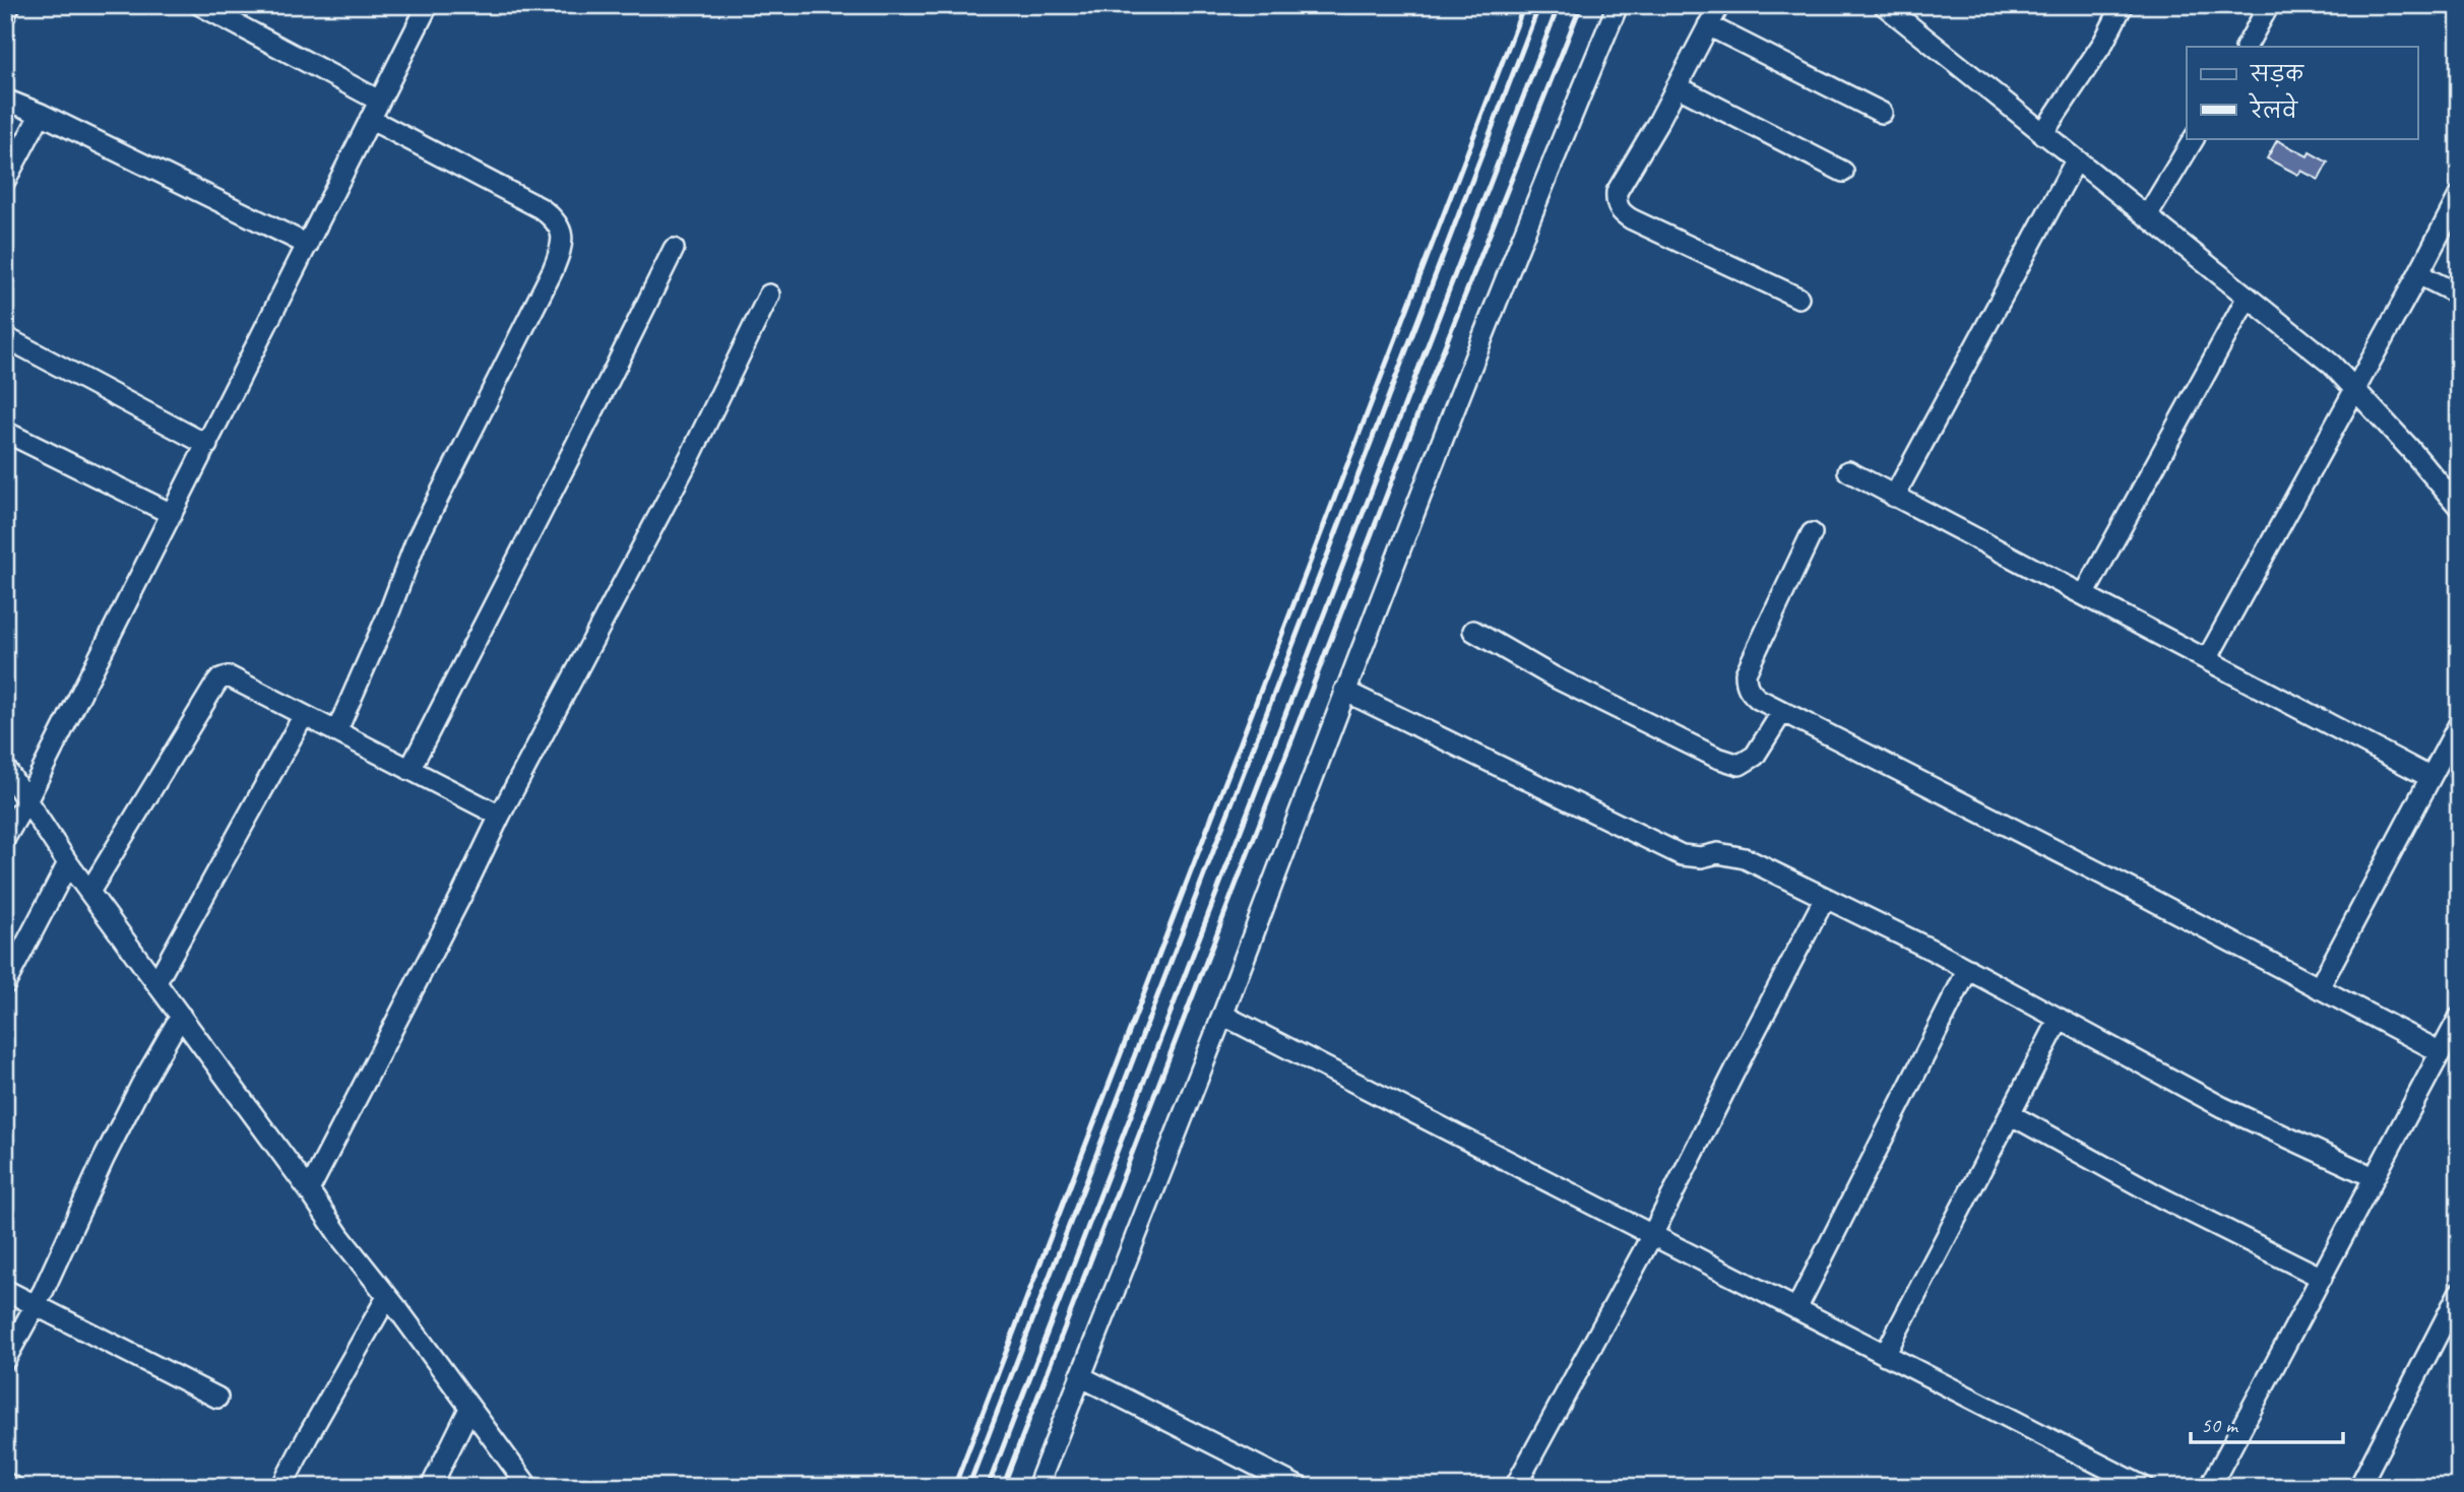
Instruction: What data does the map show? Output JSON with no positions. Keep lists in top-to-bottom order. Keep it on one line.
{"legend":["सड़क","रेलवे"],"scale_bar":"50 m"}
